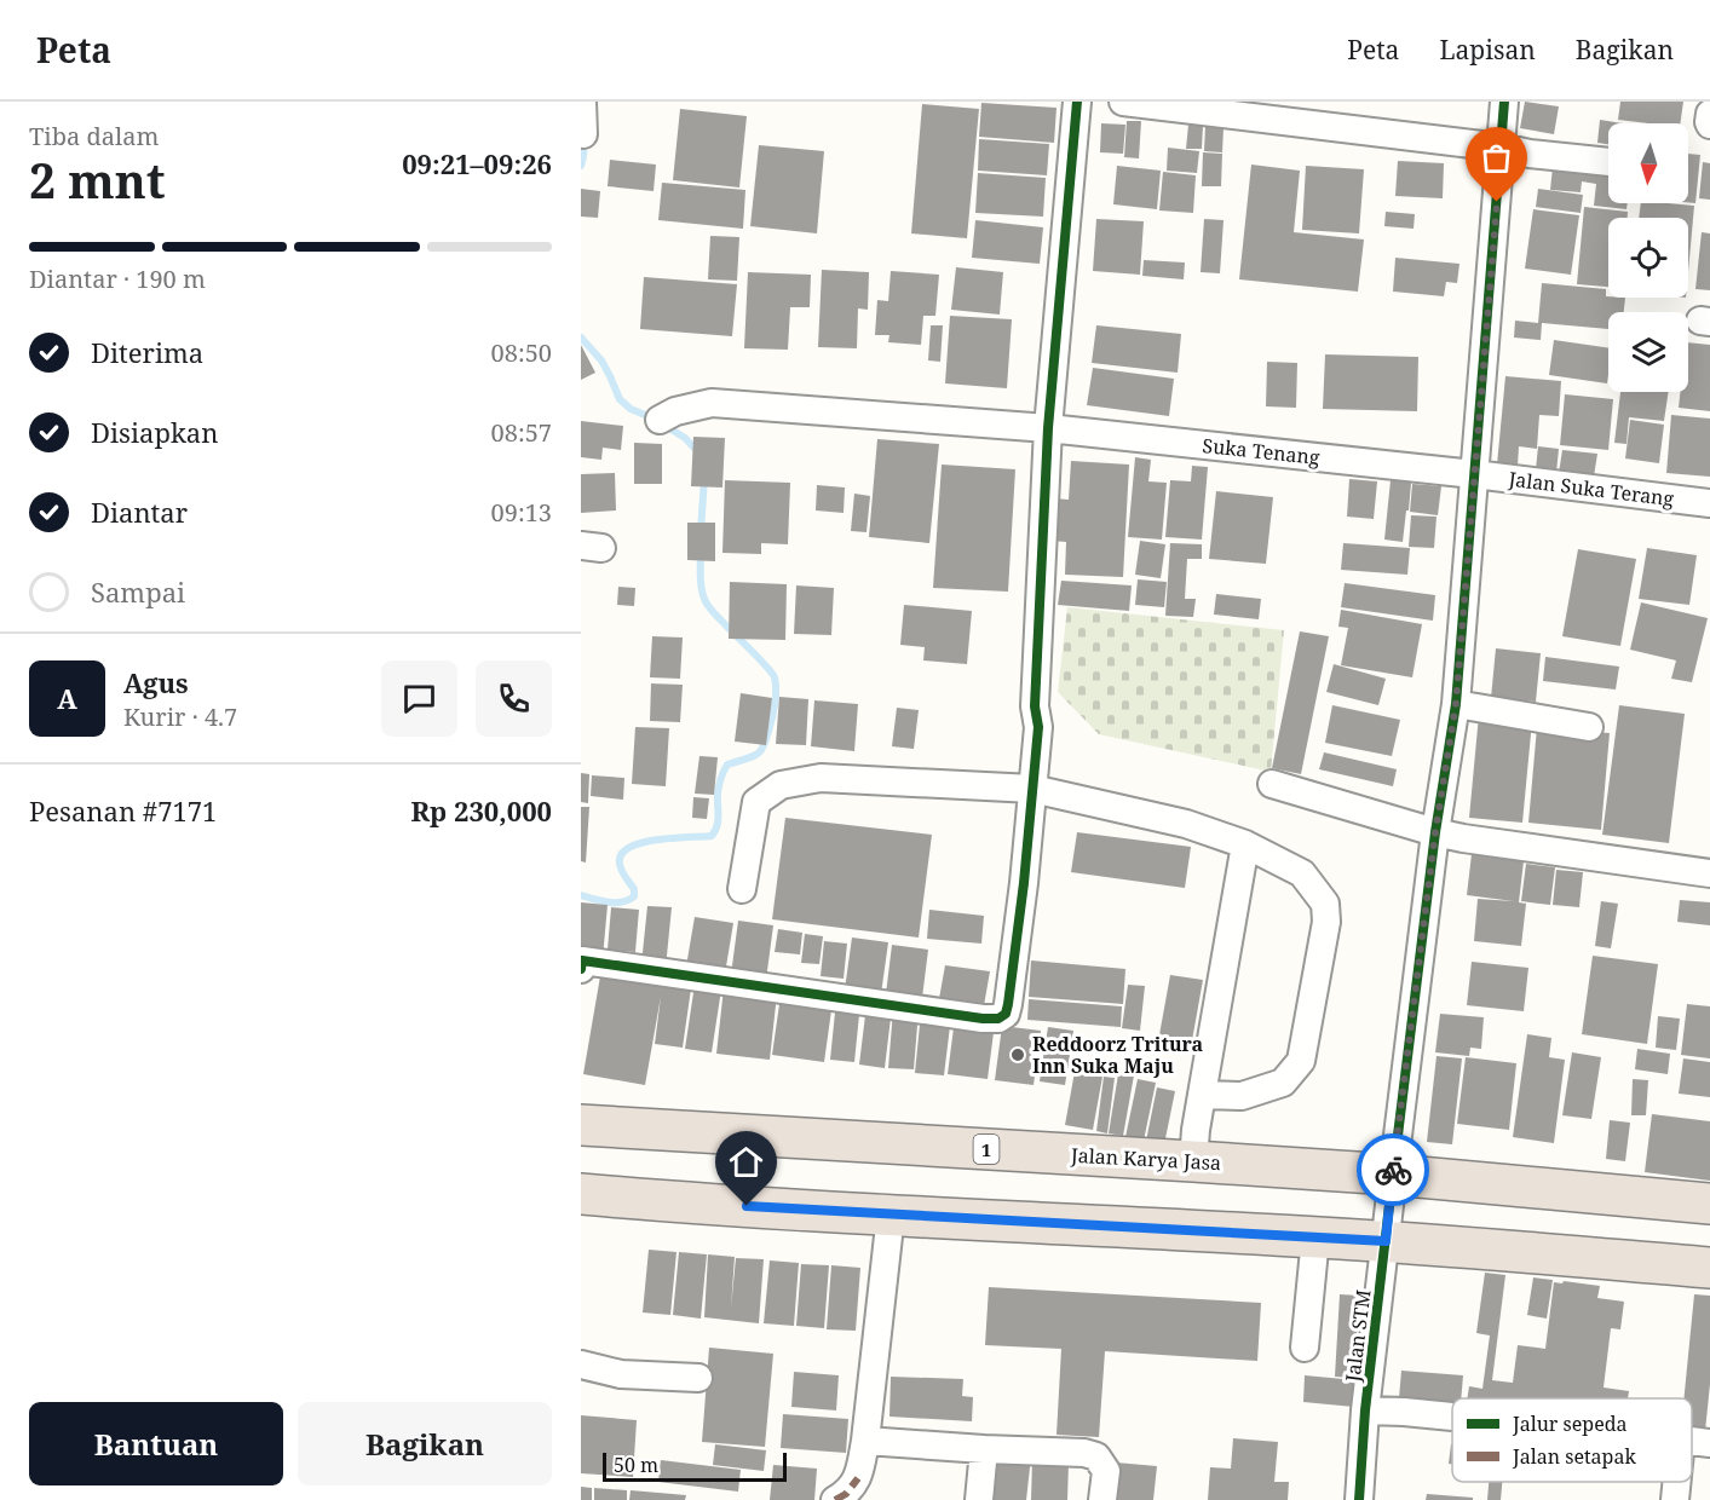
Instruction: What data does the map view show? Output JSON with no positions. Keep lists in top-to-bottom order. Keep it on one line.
{"streets":{"highway":["1","Jalan Karya Jasa"],"street":["Suka Tenang","Jalan Suka Terang","Jalan STM"]},"crossings":[["Suka Tenang","Jalan Suka Terang"],["Suka Tenang","Jalan STM"],["Jalan Suka Terang","Jalan STM"],["Jalan Karya Jasa","Jalan STM"]],"places":["Reddoorz Tritura Inn Suka Maju"],"legend":["Jalur sepeda","Jalan setapak"],"scale_bar":"50 m","north":"bottom","page":{"header":"Peta","nav":["Peta","Lapisan","Bagikan"],"heading":["2 mnt","Tiba dalam","09:21–09:26"],"panel":["Agus","Kurir · 4.7","Pesanan #7171","Rp 230,000"],"bar":"Diantar · 190 m","list":[["Diterima","08:50"],["Disiapkan","08:57"],["Diantar","09:13"],"Sampai"],"round":"A","buttons":["Bantuan","Bagikan"],"scale":"50 m"}}
